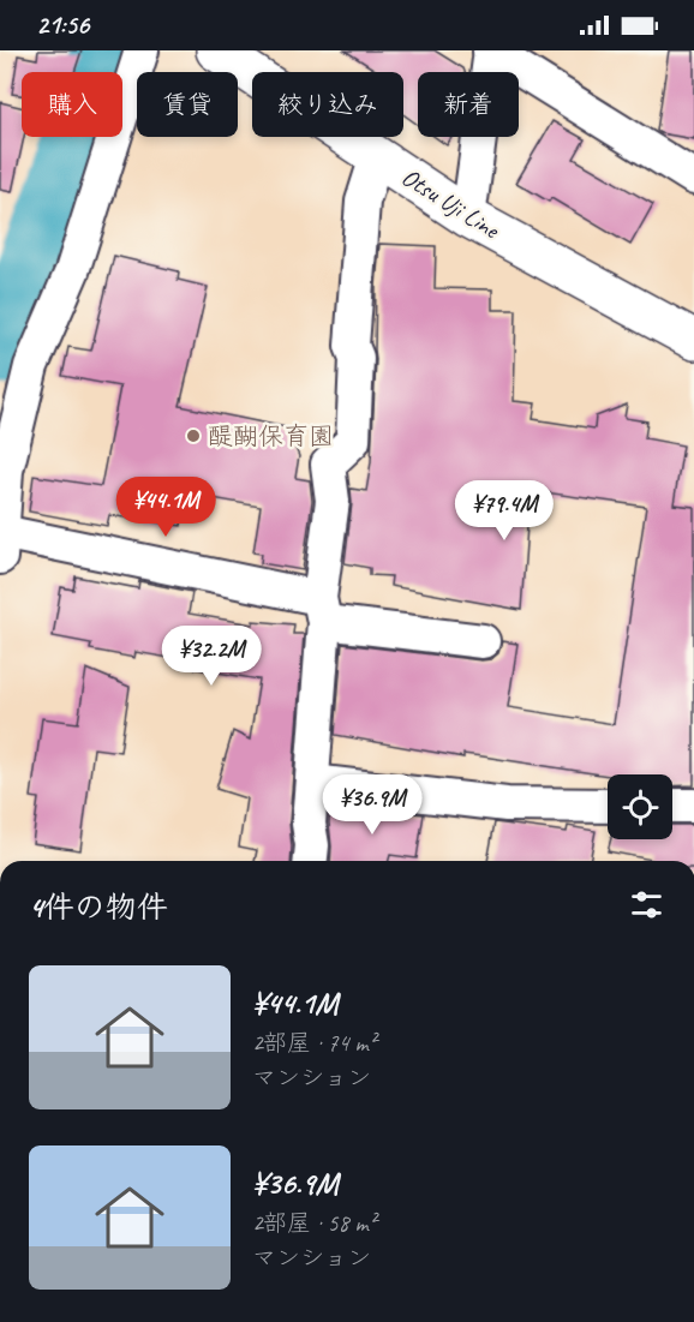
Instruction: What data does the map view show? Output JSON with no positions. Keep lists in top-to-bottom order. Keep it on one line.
{"streets":{"main road":["Otsu Uji Line"]},"places":["醍醐保育園"],"page":{"status":"21:56","chip":["購入","賃貸","絞り込み","新着"],"price":["¥44.1M","¥79.4M","¥32.2M","¥36.9M"],"heading":"4件の物件","list":[{"name":"¥44.1M","note":"2部屋 · 74 m² · マンション"},{"name":"¥36.9M","note":"2部屋 · 58 m² · マンション"}]}}
